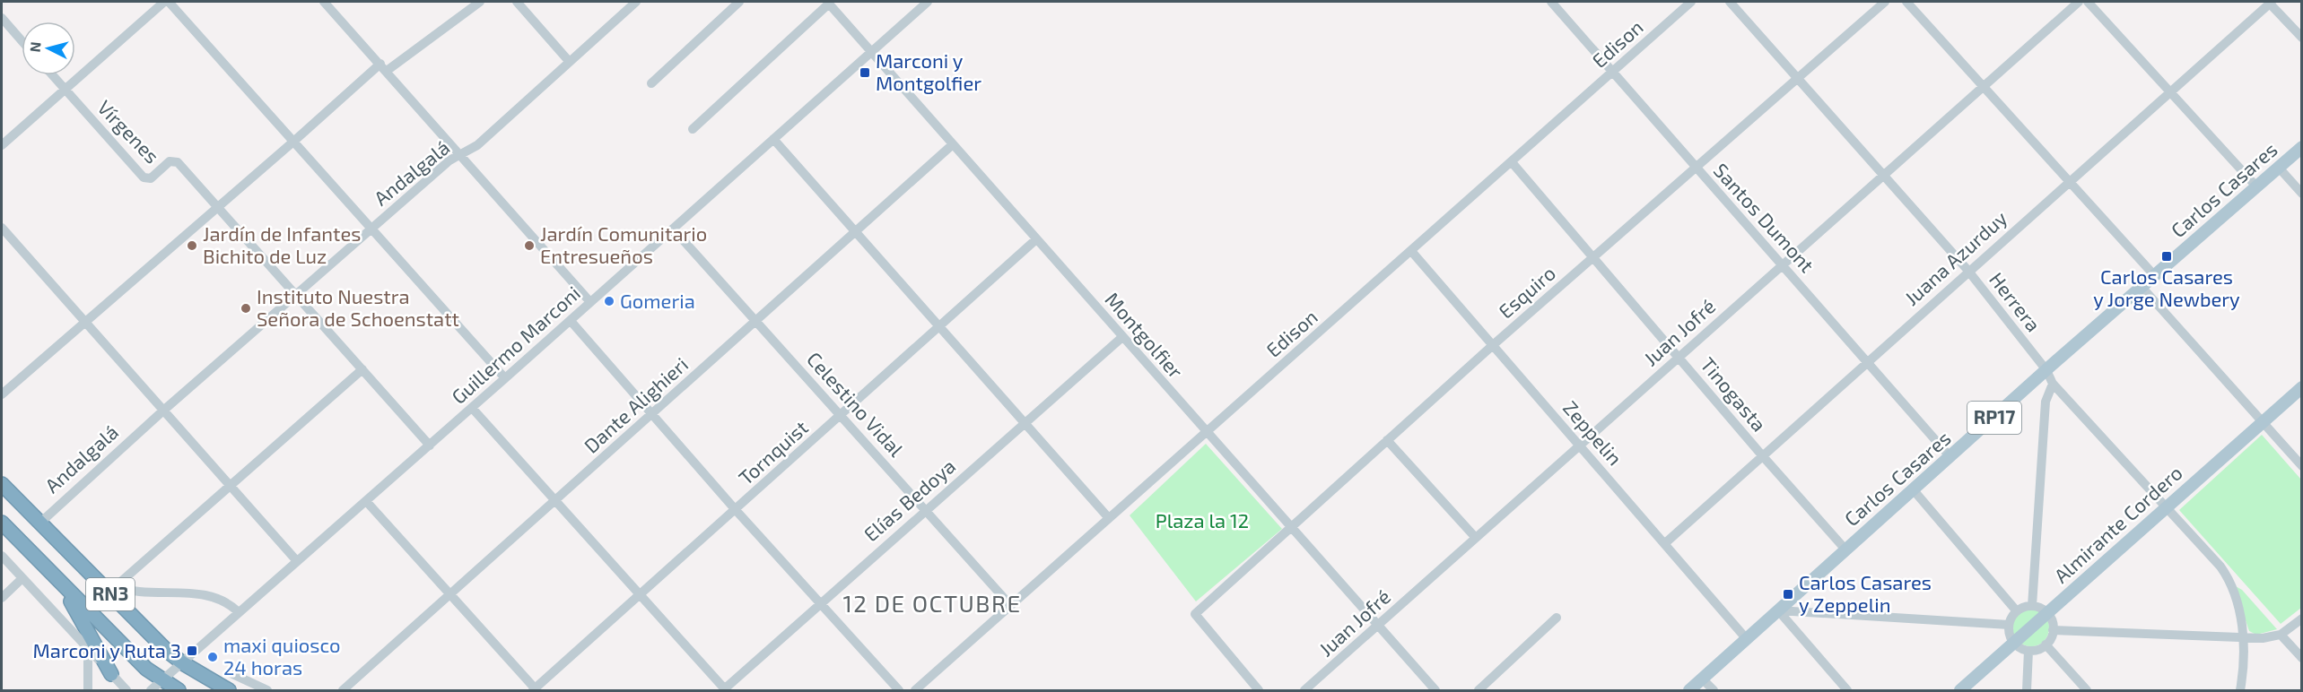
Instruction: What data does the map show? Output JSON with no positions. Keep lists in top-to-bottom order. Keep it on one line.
{"streets":{"highway":["RN3"],"main road":["Carlos Casares","RP17","Almirante Cordero"],"street":["Edison","Vírgenes","Andalgalá","Santos Dumont","Juana Azurduy","Esquiro","Herrera","Juan Jofré","Montgolfier","Guillermo Marconi","Tinogasta","Celestino Vidal","Dante Alighieri","Zeppelin","Tornquist","Elías Bedoya"]},"crossings":[["Edison","Santos Dumont"],["Edison","Montgolfier"],["Edison","Tinogasta"],["Edison","Celestino Vidal"],["Edison","Zeppelin"],["Vírgenes","Andalgalá"],["Vírgenes","Guillermo Marconi"],["Andalgalá","RN3"],["Carlos Casares","Santos Dumont"],["Carlos Casares","Herrera"],["Carlos Casares","Tinogasta"],["Carlos Casares","Zeppelin"],["Santos Dumont","Juana Azurduy"],["Santos Dumont","Esquiro"],["Santos Dumont","Juan Jofré"],["Juana Azurduy","Herrera"],["Juana Azurduy","Tinogasta"],["Juana Azurduy","Zeppelin"],["Esquiro","Herrera"],["Esquiro","Montgolfier"],["Esquiro","Tinogasta"],["Esquiro","Zeppelin"],["Herrera","Juan Jofré"],["Herrera","Almirante Cordero"],["Juan Jofré","Montgolfier"],["Juan Jofré","Tinogasta"],["Juan Jofré","Zeppelin"],["Montgolfier","Guillermo Marconi"],["Montgolfier","Dante Alighieri"],["Montgolfier","Tornquist"],["Montgolfier","Elías Bedoya"],["Guillermo Marconi","Celestino Vidal"],["Guillermo Marconi","RN3"],["Celestino Vidal","Dante Alighieri"],["Celestino Vidal","Tornquist"],["Celestino Vidal","Elías Bedoya"]],"districts":["12 DE OCTUBRE"],"parks":["Plaza la 12"],"places":{"transit":["Marconi y Montgolfier","Carlos Casares y Jorge Newbery","Carlos Casares y Zeppelin","Marconi y Ruta 3"],"other":["Jardín de Infantes Bichito de Luz","Jardín Comunitario Entresueños","Gomeria","Instituto Nuestra Señora de Schoenstatt","maxi quiosco 24 horas"]},"north":"left"}
